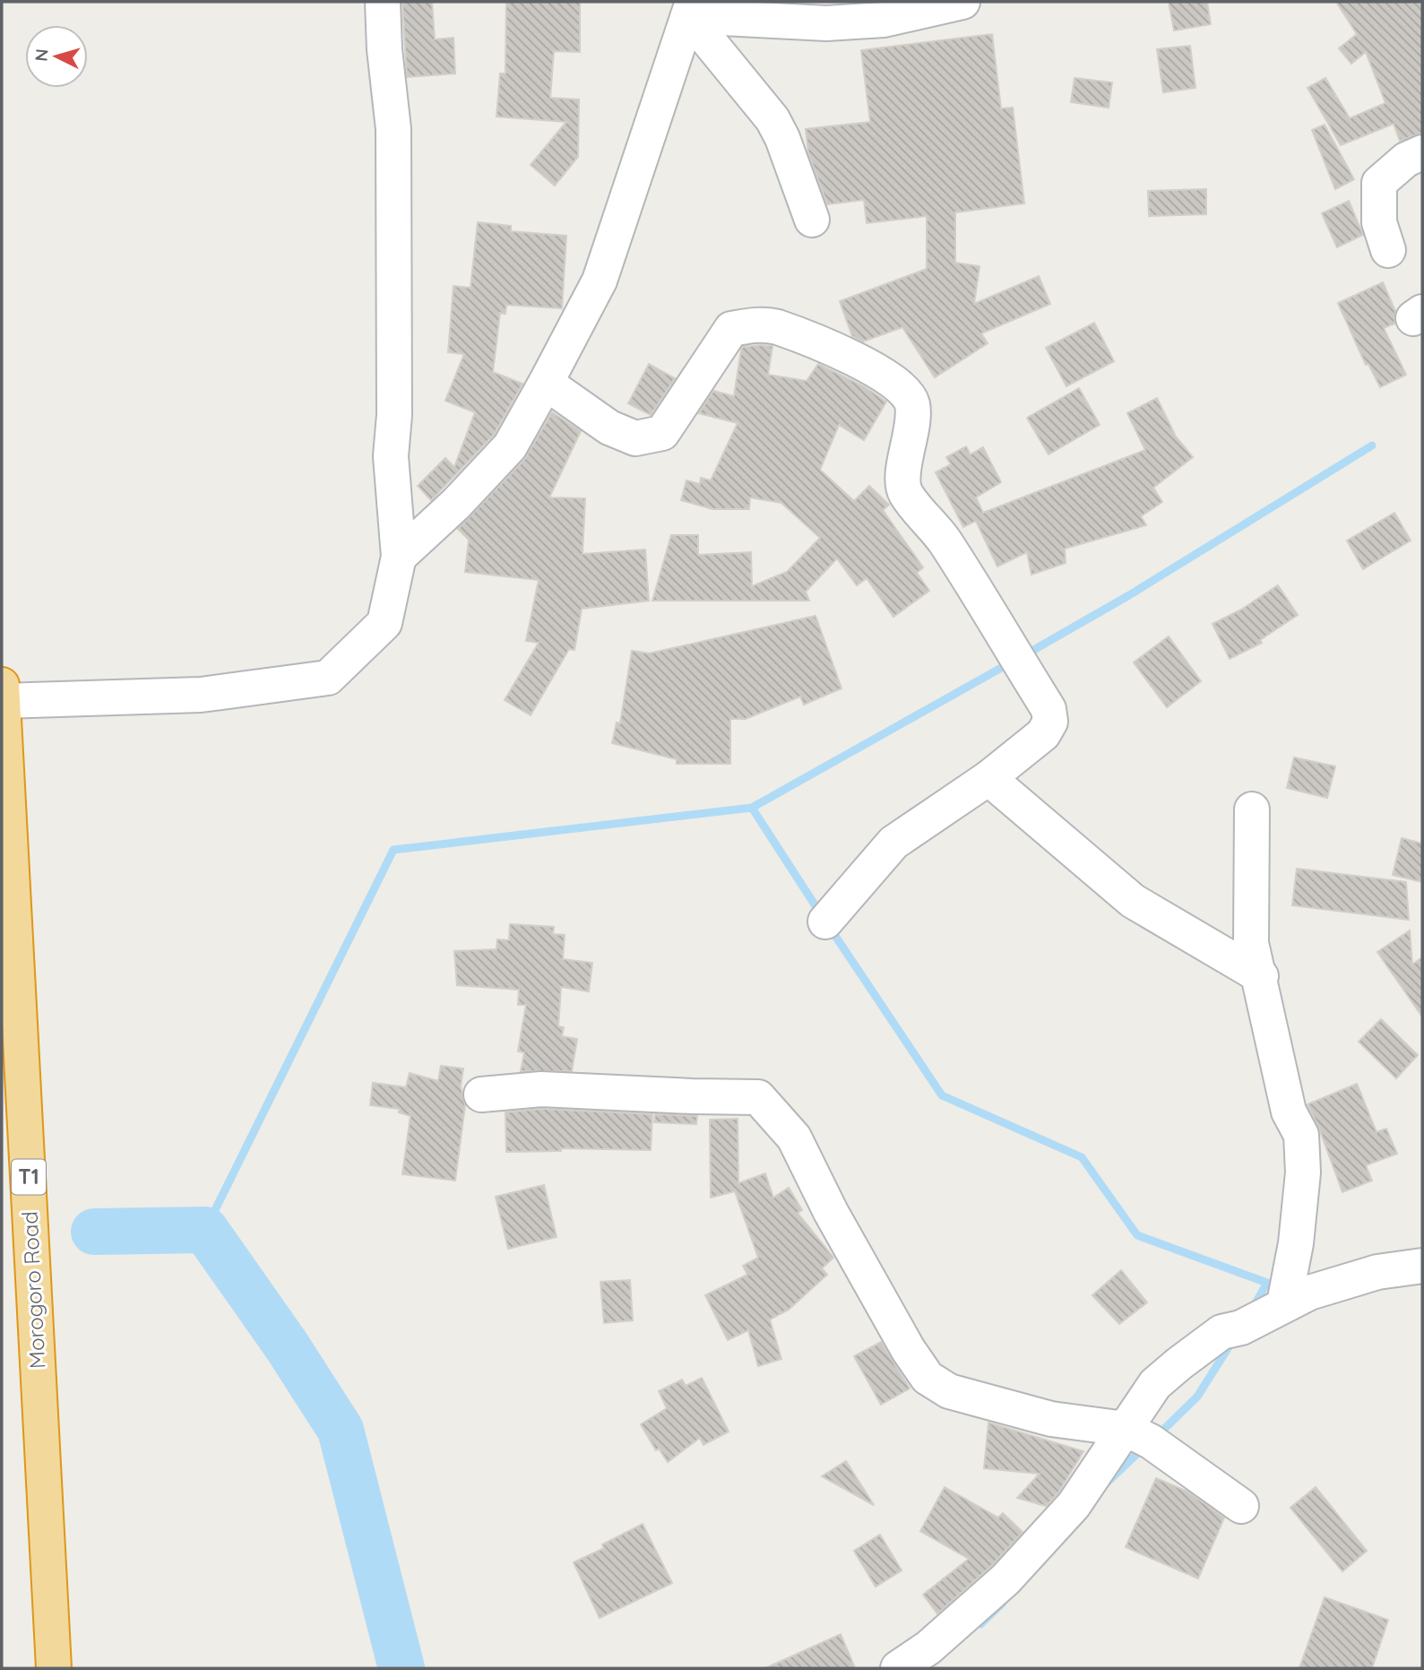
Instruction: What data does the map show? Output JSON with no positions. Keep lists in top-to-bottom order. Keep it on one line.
{"streets":{"highway":["T1","Morogoro Road"]},"north":"left"}
